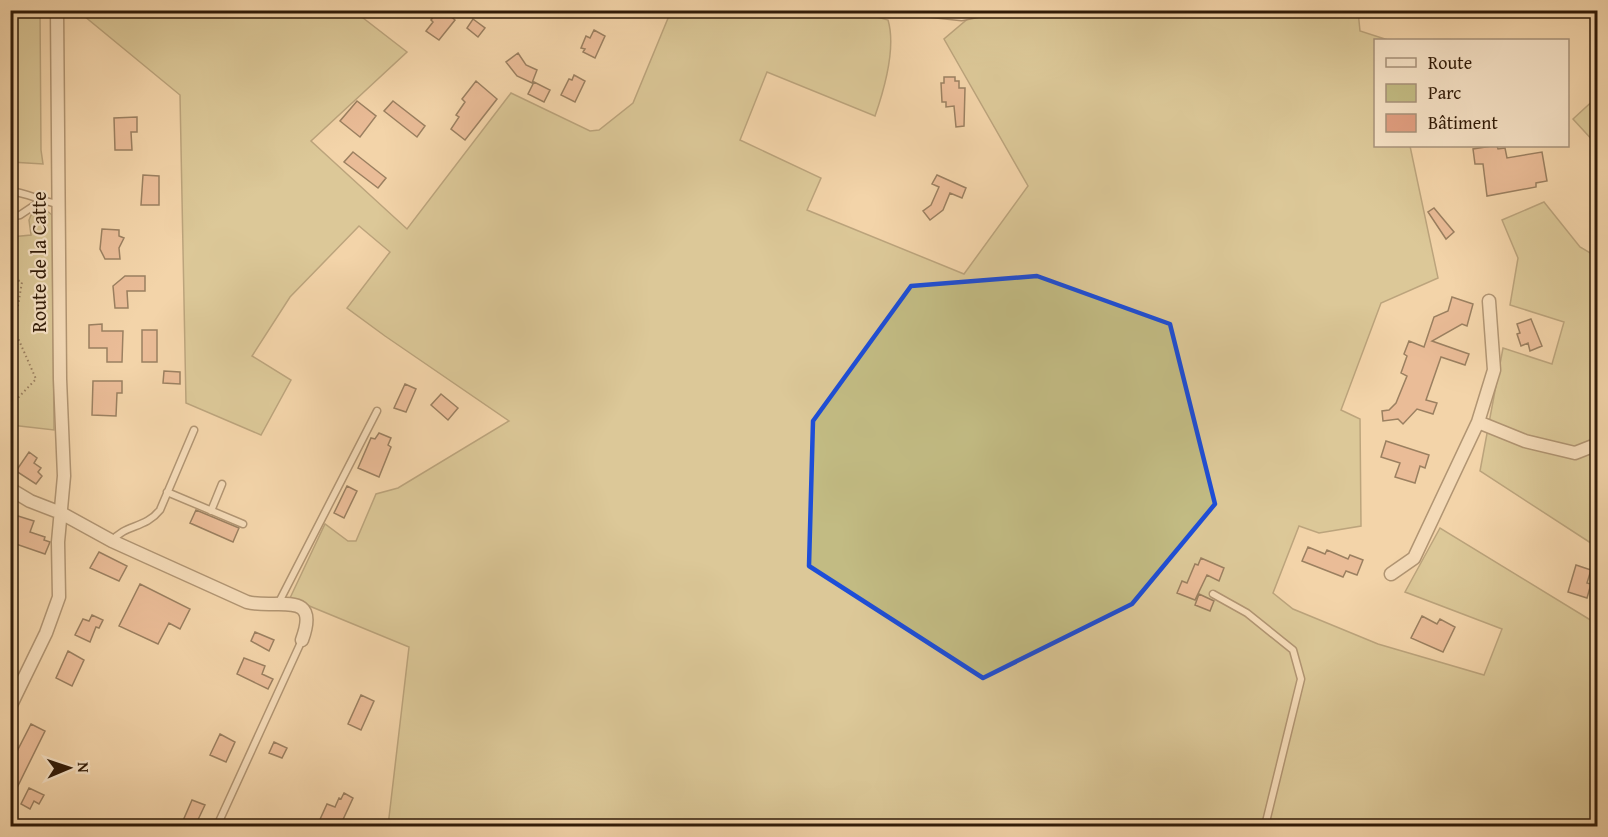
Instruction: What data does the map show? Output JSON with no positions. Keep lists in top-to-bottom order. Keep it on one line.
{"streets":{"street":["Route de la Catte"]},"legend":["Route","Parc","Bâtiment"],"north":"right"}
